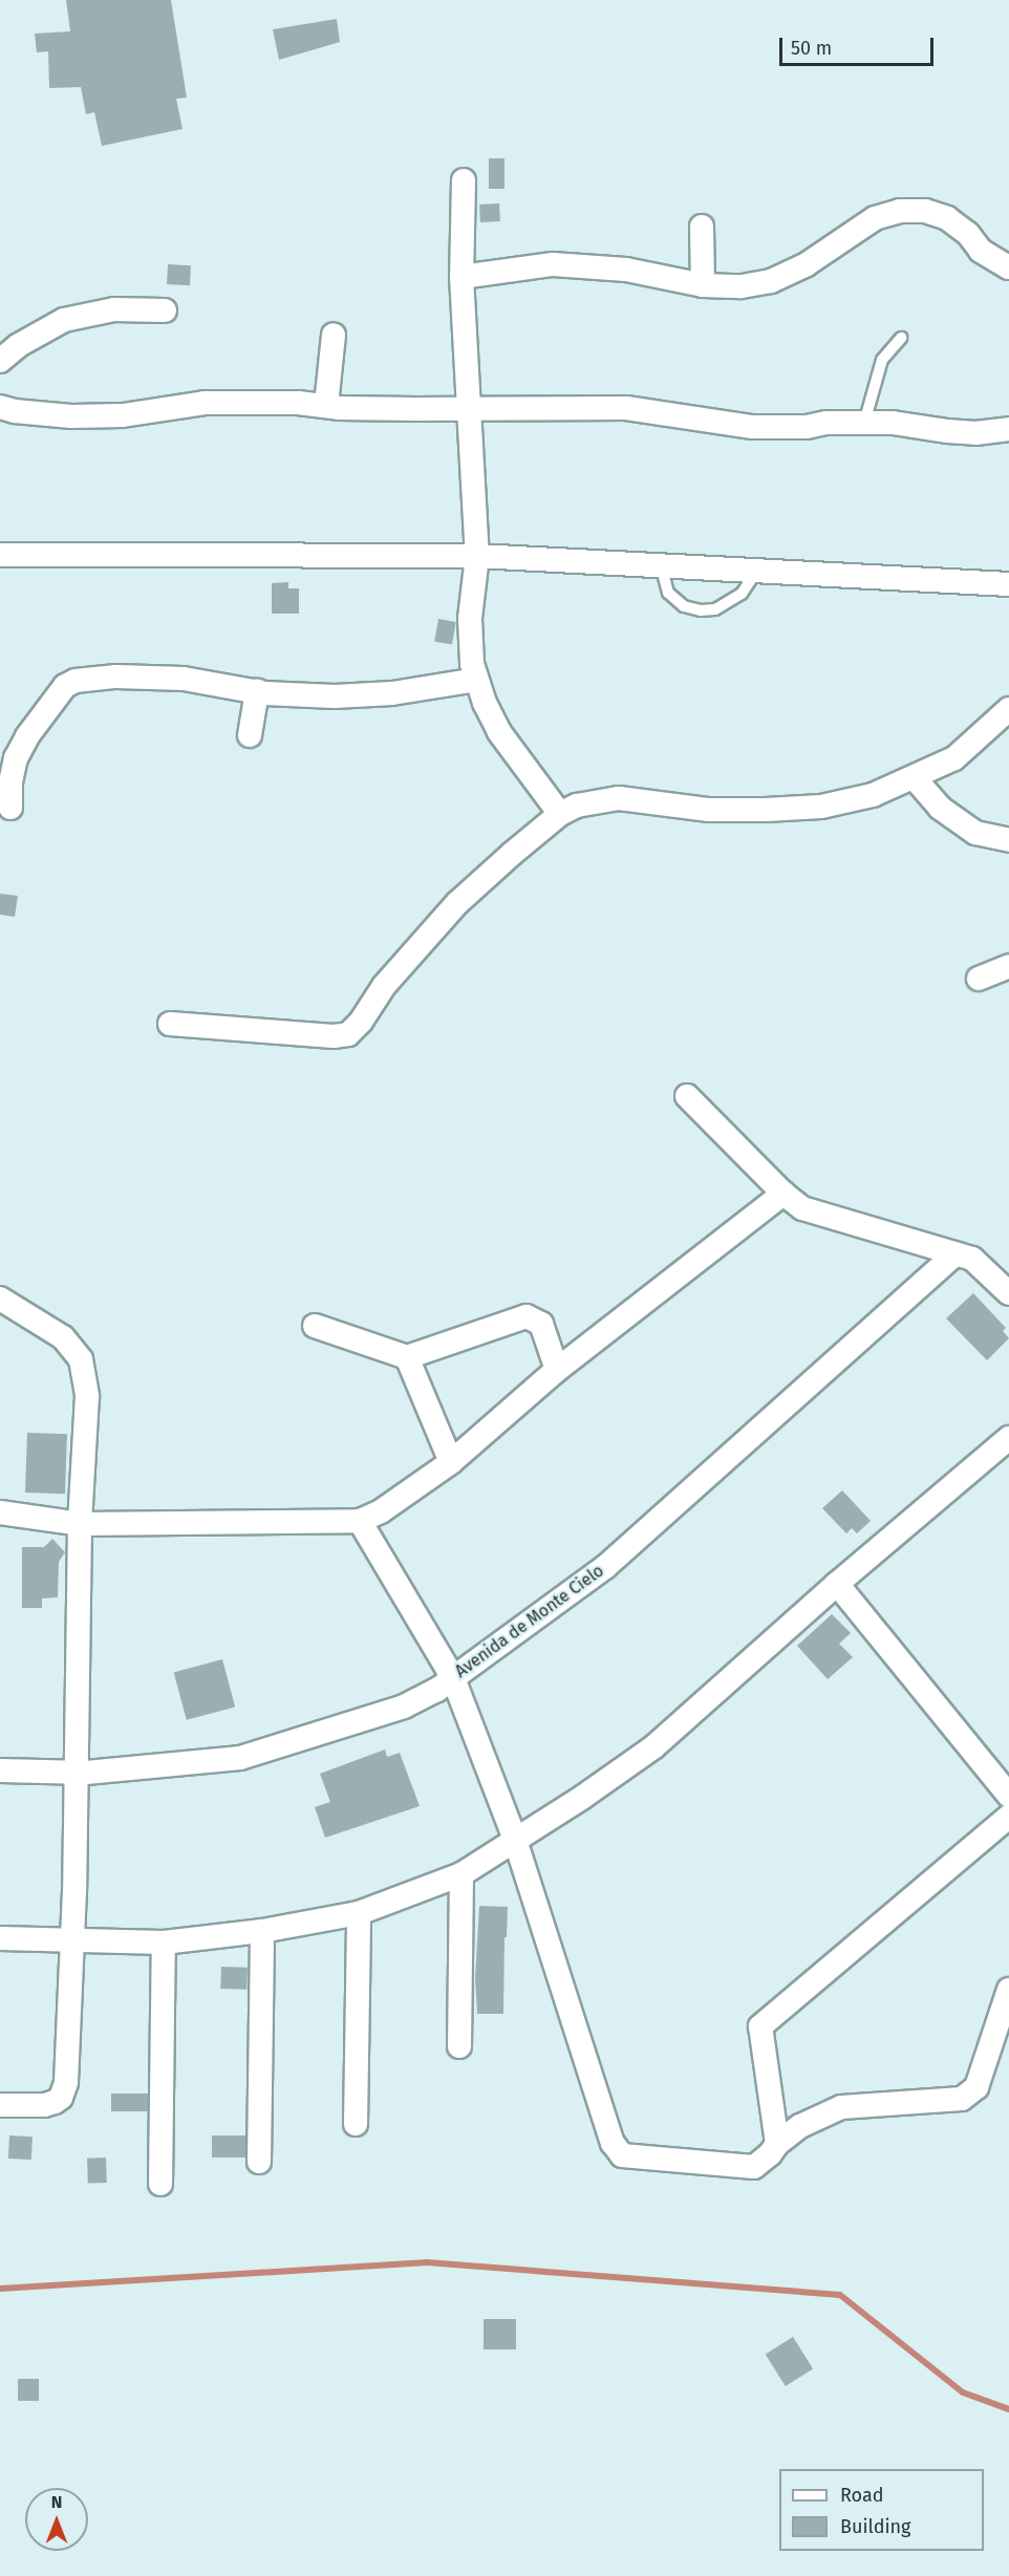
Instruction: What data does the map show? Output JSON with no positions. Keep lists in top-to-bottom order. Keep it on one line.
{"streets":{"street":["Avenida de Monte Cielo"]},"legend":["Road","Building"],"scale_bar":"50 m","north":"top"}
